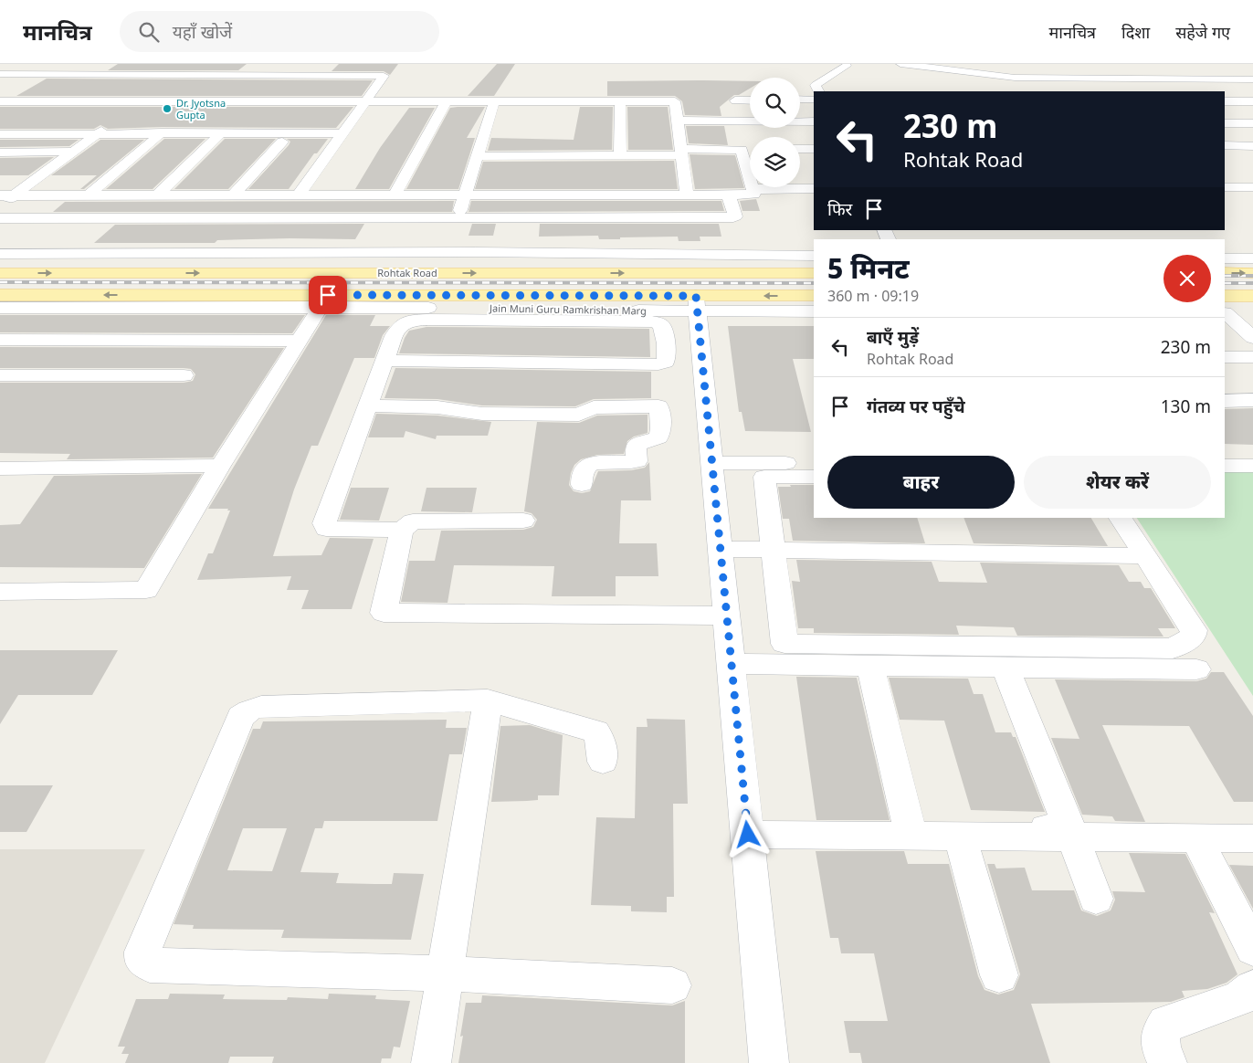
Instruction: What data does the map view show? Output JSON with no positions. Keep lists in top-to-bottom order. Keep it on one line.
{"streets":{"main road":["Rohtak Road"],"street":["Jain Muni Guru Ramkrishan Marg"]},"crossings":[["Rohtak Road","Jain Muni Guru Ramkrishan Marg"]],"places":["Dr. Jyotsna Gupta"],"page":{"header":"मानचित्र","search":"यहाँ खोजें","nav":["मानचित्र","दिशा","सहेजे गए"],"turn":["230 m","Rohtak Road"],"then":"फिर","heading":["5 मिनट","360 m · 09:19"],"list":[{"name":"बाएँ मुड़ें","note":"Rohtak Road","value":"230 m"},{"name":"गंतव्य पर पहुँचे","value":"130 m"}],"buttons":["बाहर","शेयर करें"]}}
